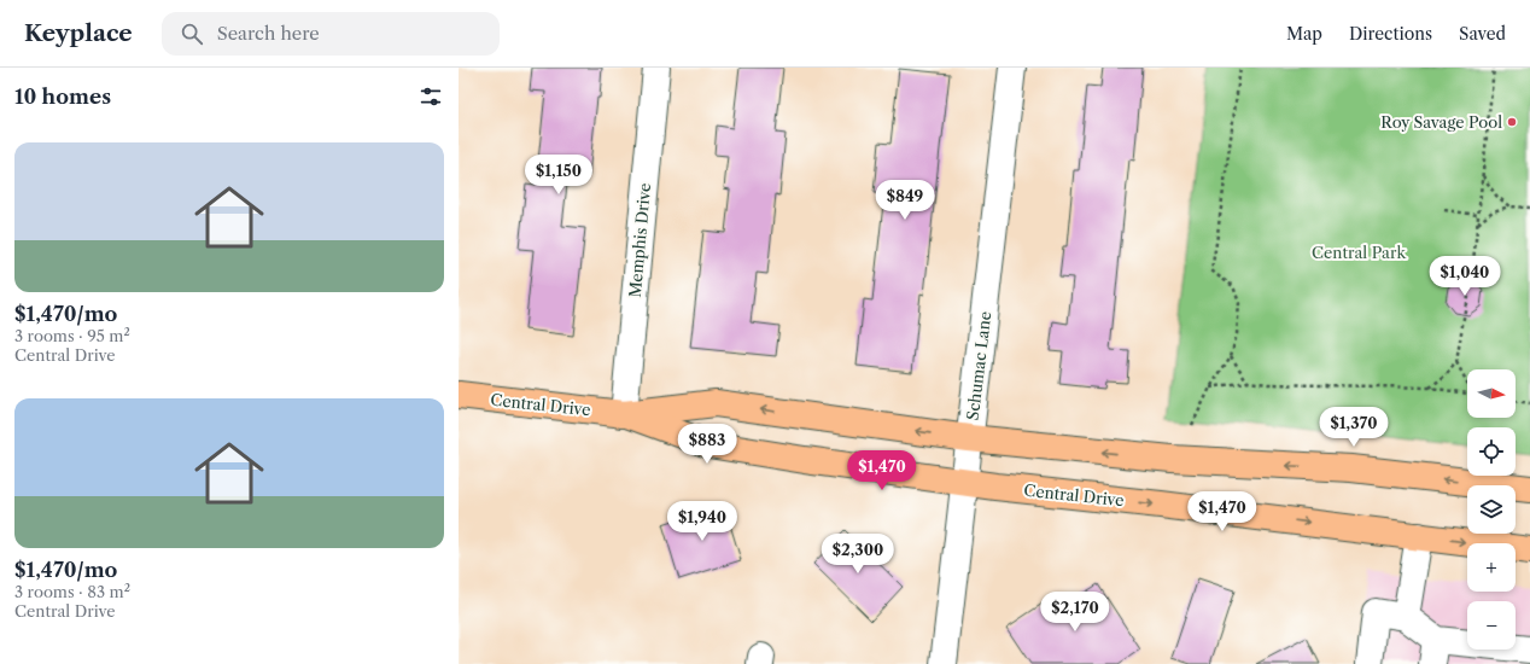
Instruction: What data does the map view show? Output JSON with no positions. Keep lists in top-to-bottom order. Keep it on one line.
{"streets":{"main road":["Central Drive"],"street":["Memphis Drive","Schumac Lane"]},"crossings":[["Memphis Drive","Central Drive"],["Schumac Lane","Central Drive"]],"parks":["Central Park"],"places":["Roy Savage Pool"],"north":"right","page":{"header":"Keyplace","search":"Search here","nav":["Map","Directions","Saved"],"heading":"10 homes","list":[{"name":"$1,470/mo","note":"3 rooms · 95 m² · Central Drive"},{"name":"$1,470/mo","note":"3 rooms · 83 m² · Central Drive"}],"price":["$1,150","$849","$1,040","$1,370","$883","$1,470","$1,470","$1,940","$2,300","$2,170"],"map_buttons":["+","−"]}}
